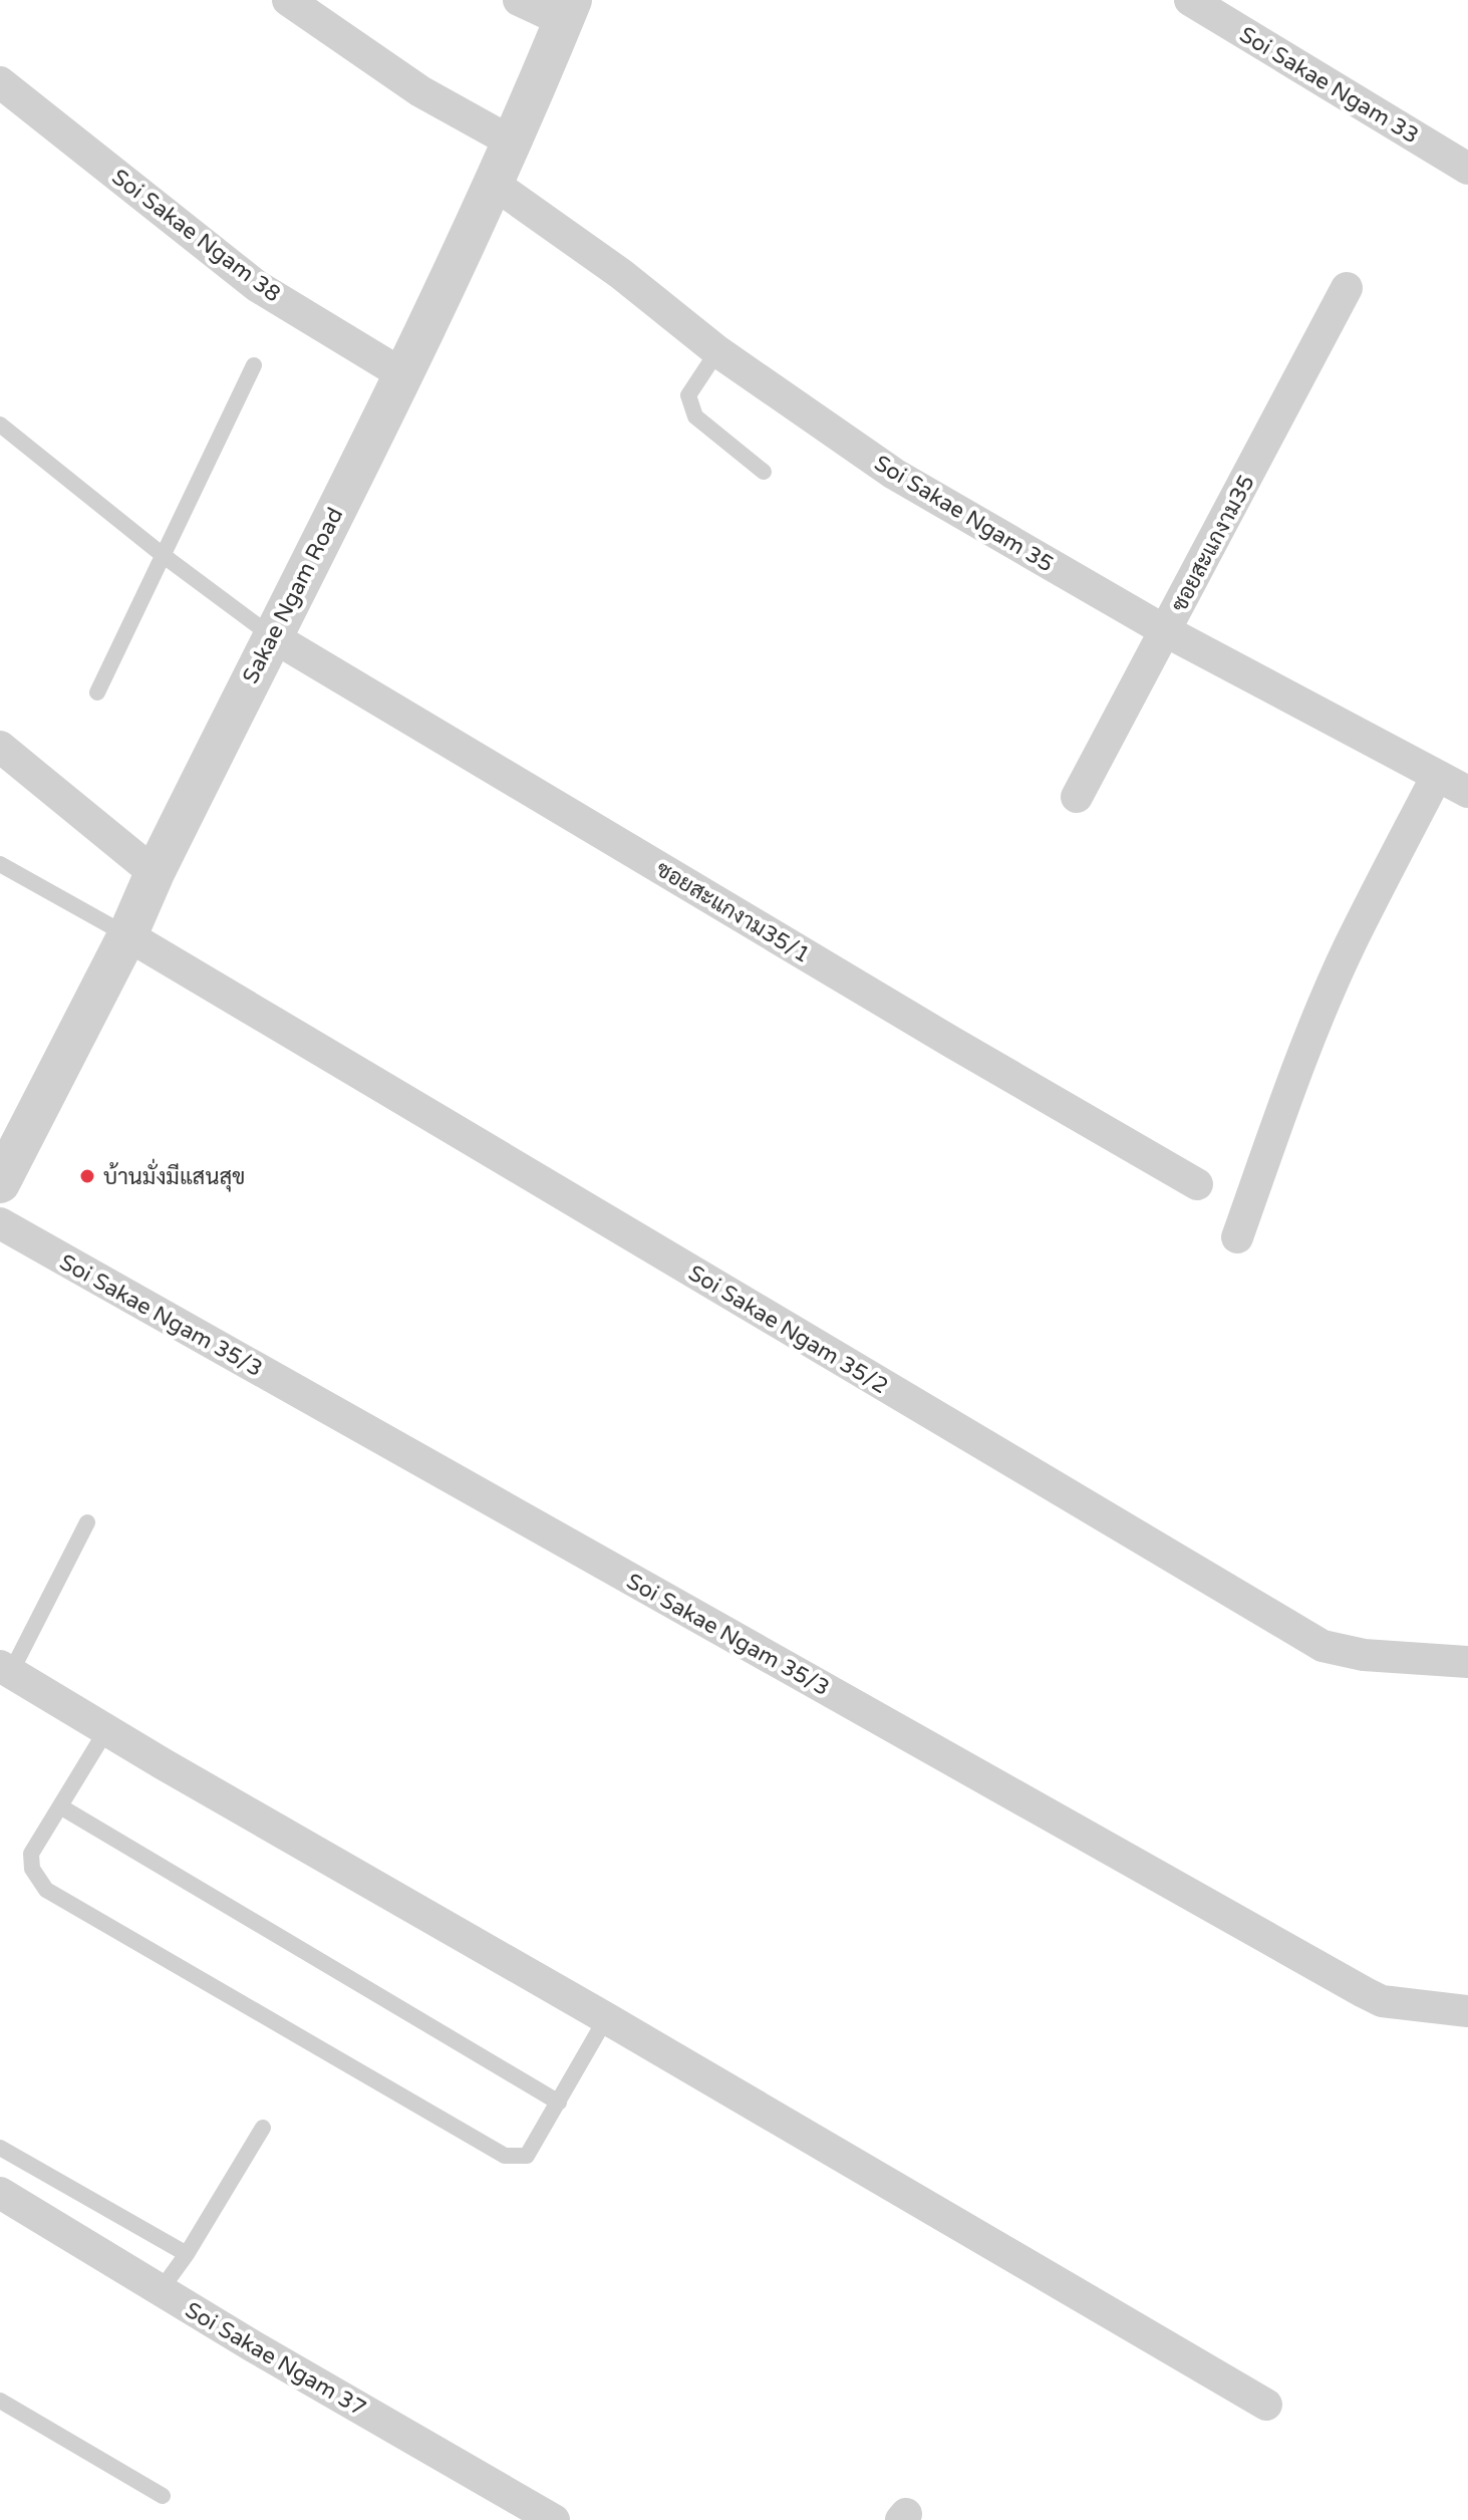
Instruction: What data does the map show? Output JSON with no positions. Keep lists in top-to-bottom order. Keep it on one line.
{"streets":{"street":["Soi Sakae Ngam 33","Soi Sakae Ngam 38","Soi Sakae Ngam 35","ซอยสะแกงาม35","Sakae Ngam Road","ซอยสะแกงาม35/1","Soi Sakae Ngam 35/3","Soi Sakae Ngam 35/2","Soi Sakae Ngam 37"]},"crossings":[["Soi Sakae Ngam 38","Sakae Ngam Road"],["Soi Sakae Ngam 35","ซอยสะแกงาม35"],["Soi Sakae Ngam 35","Sakae Ngam Road"],["Sakae Ngam Road","ซอยสะแกงาม35/1"],["Sakae Ngam Road","Soi Sakae Ngam 35/2"]],"places":["บ้านมั่งมีแสนสุข"]}
